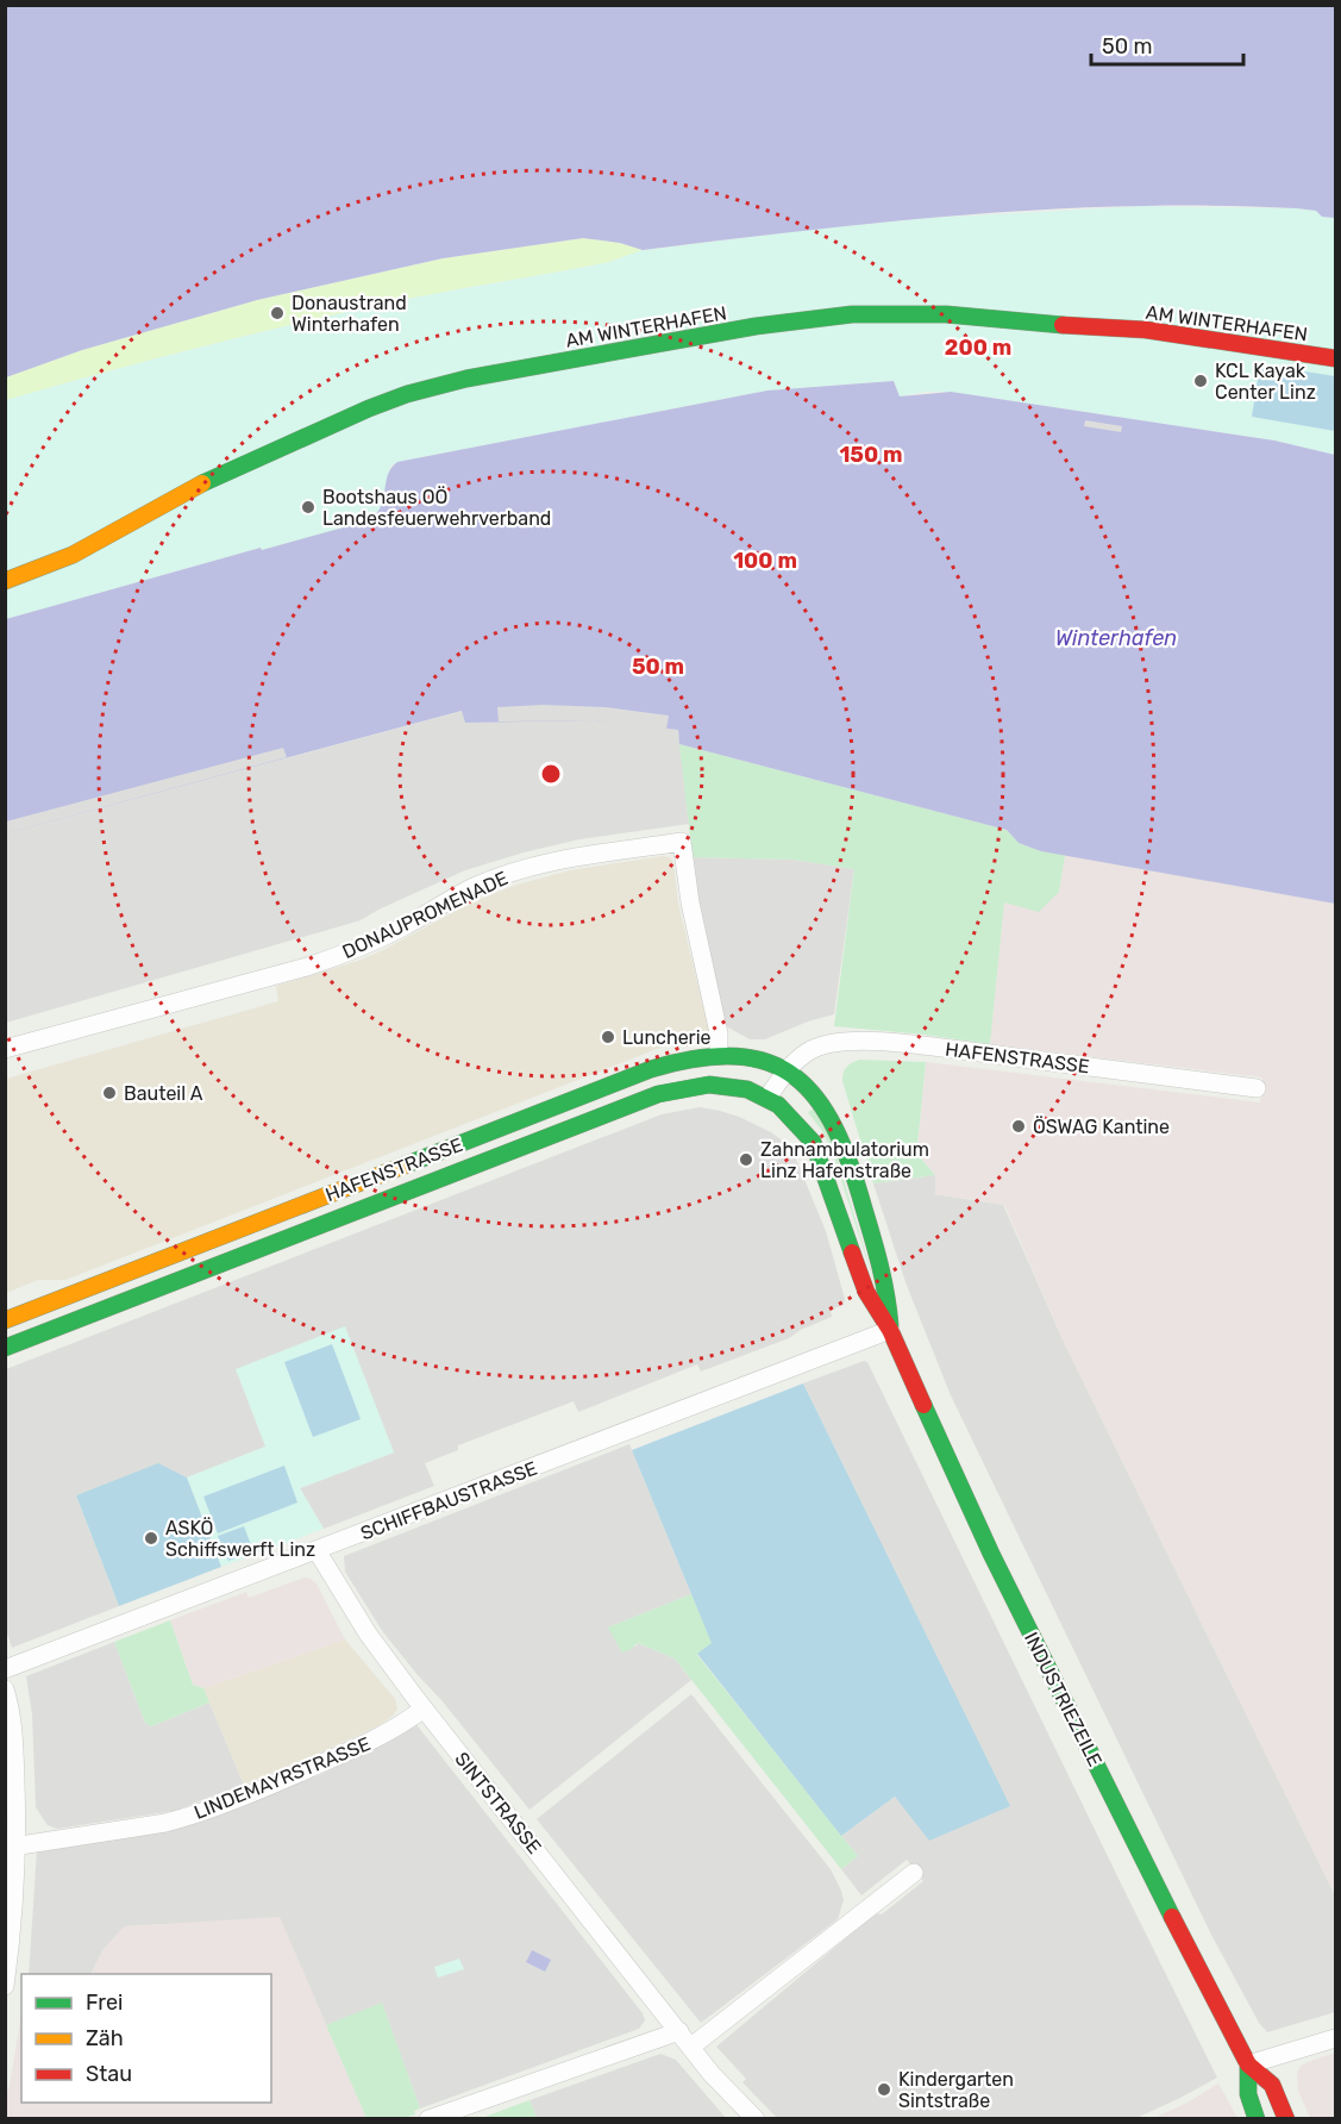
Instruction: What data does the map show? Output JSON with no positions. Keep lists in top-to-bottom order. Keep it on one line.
{"streets":{"main road":["AM WINTERHAFEN","HAFENSTRASSE","INDUSTRIEZEILE"],"street":["DONAUPROMENADE","SCHIFFBAUSTRASSE","LINDEMAYRSTRASSE","SINTSTRASSE"]},"crossings":[["DONAUPROMENADE","HAFENSTRASSE"],["HAFENSTRASSE","SCHIFFBAUSTRASSE"],["HAFENSTRASSE","INDUSTRIEZEILE"],["SCHIFFBAUSTRASSE","INDUSTRIEZEILE"],["SCHIFFBAUSTRASSE","SINTSTRASSE"],["LINDEMAYRSTRASSE","SINTSTRASSE"]],"water":["Winterhafen"],"places":["Donaustrand Winterhafen","KCL Kayak Center Linz","Bootshaus OÖ Landesfeuerwehrverband","Luncherie","Bauteil A","ÖSWAG Kantine","Zahnambulatorium Linz Hafenstraße","ASKÖ Schiffswerft Linz","Kindergarten Sintstraße"],"legend":["Frei","Zäh","Stau"],"scale_bar":"50 m","rings":["200 m","150 m","100 m","50 m"]}
